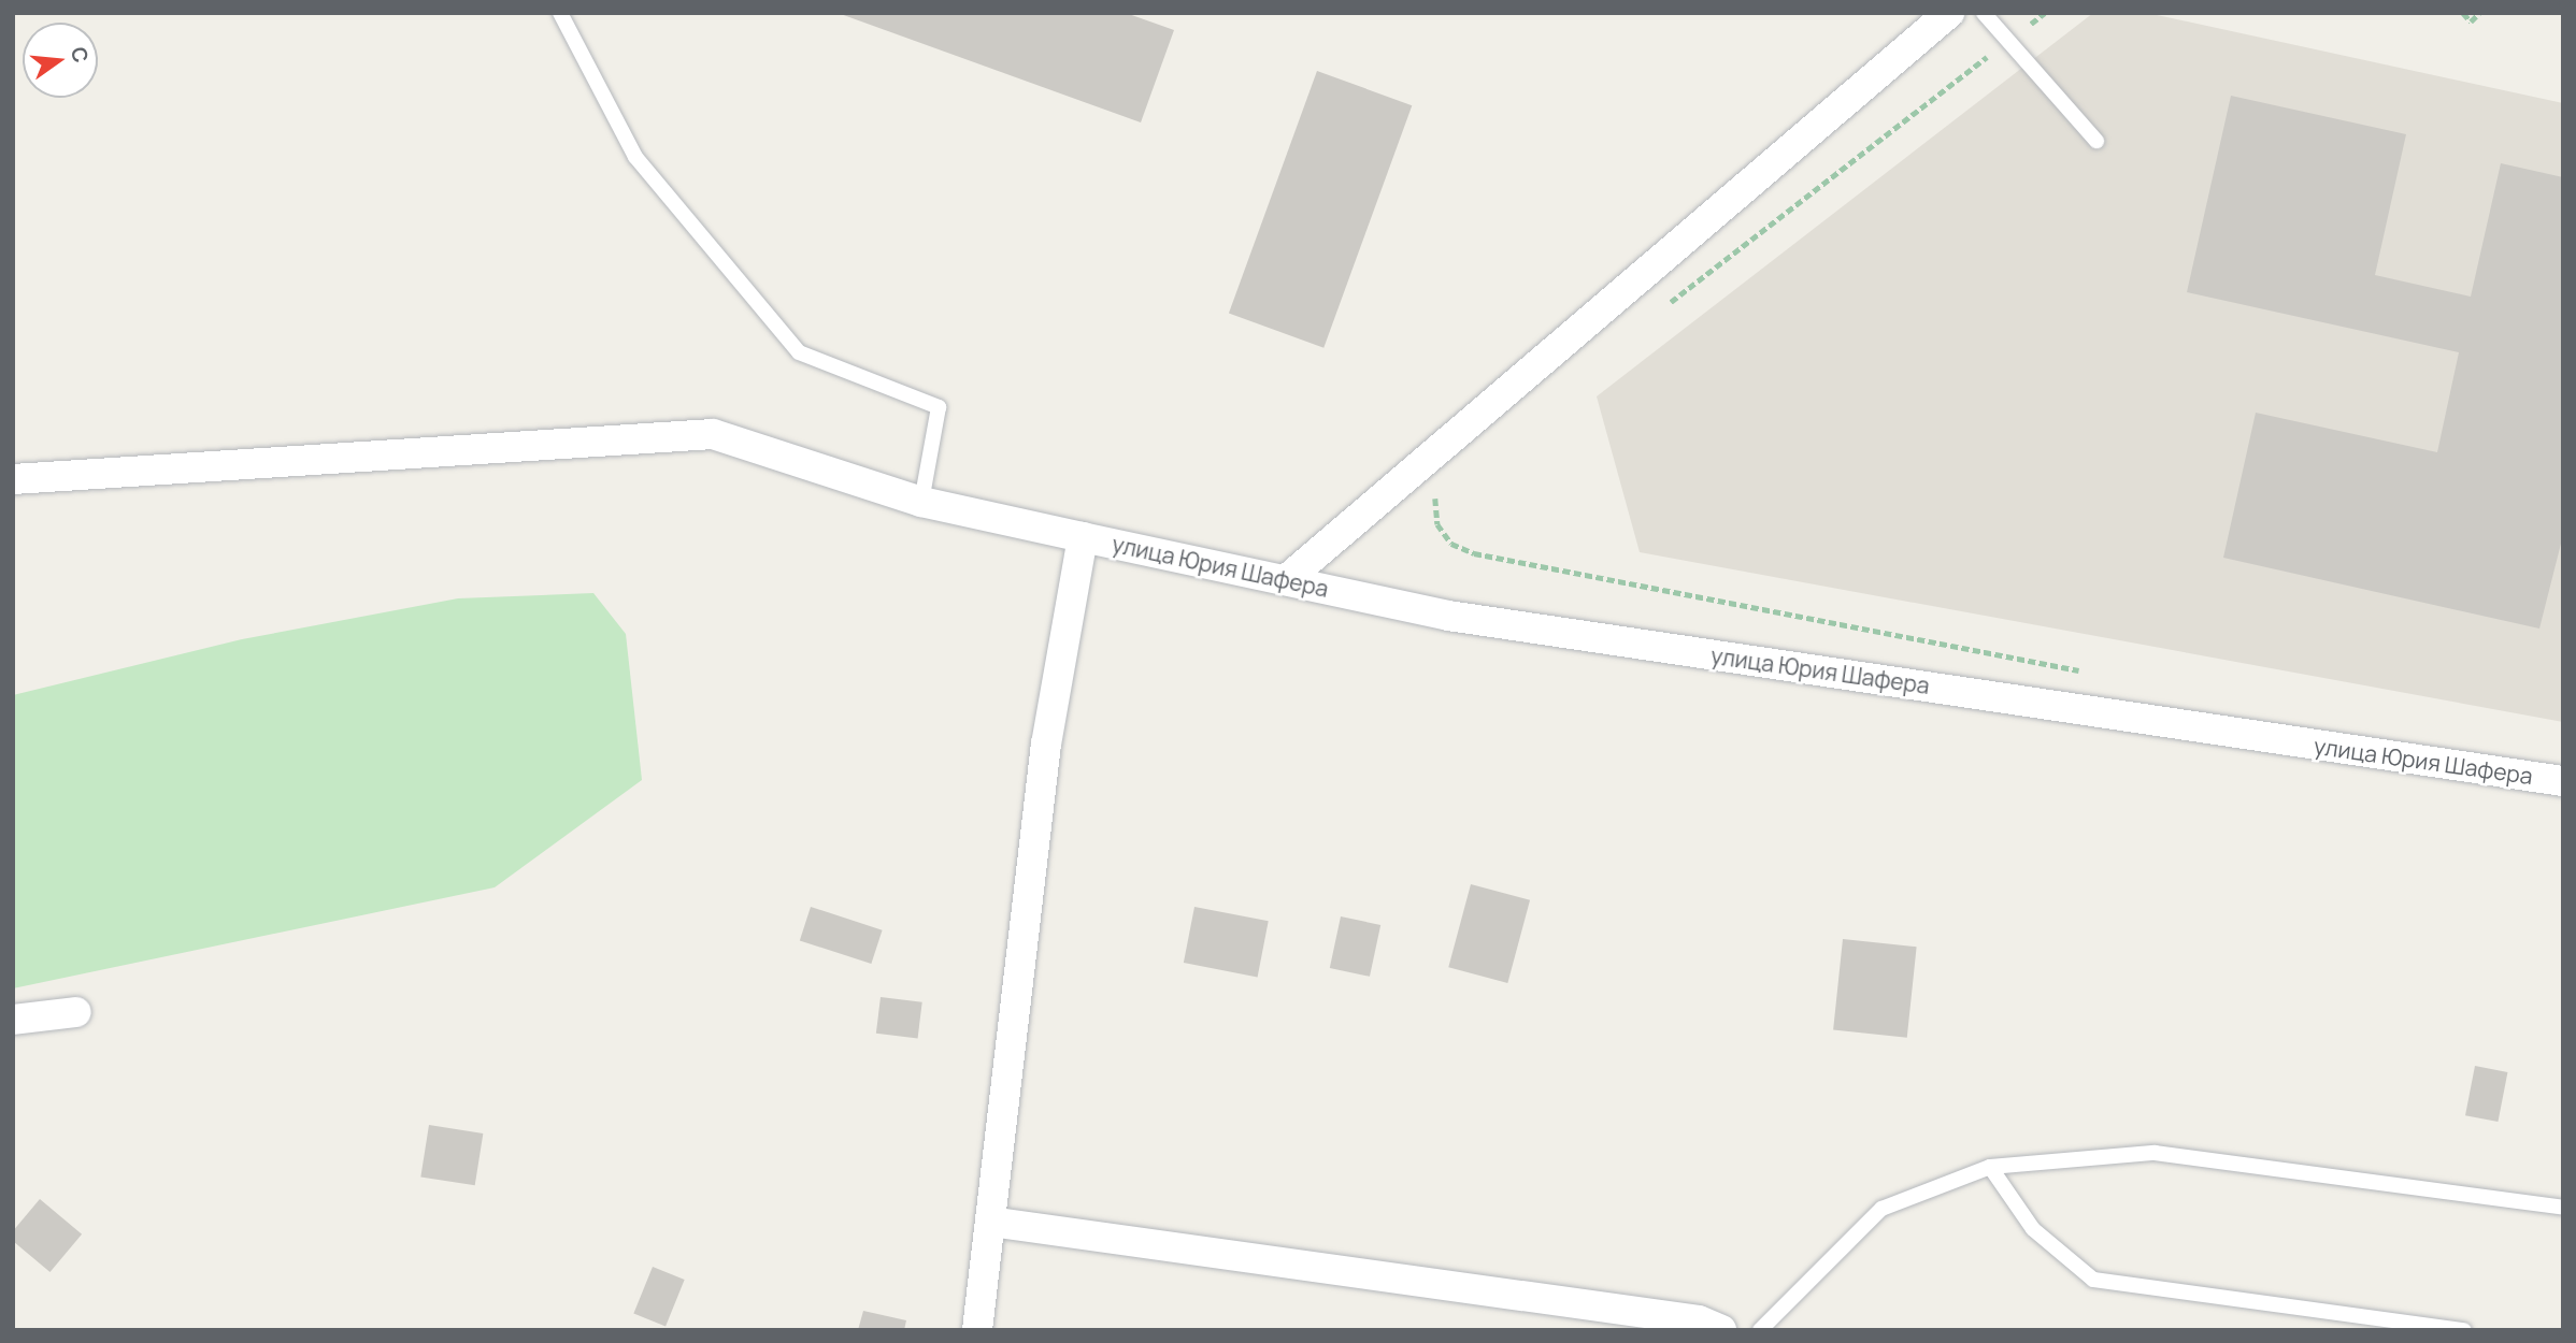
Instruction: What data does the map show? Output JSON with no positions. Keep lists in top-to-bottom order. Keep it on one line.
{"streets":{"street":["улица Юрия Шафера"]},"north":"right"}
